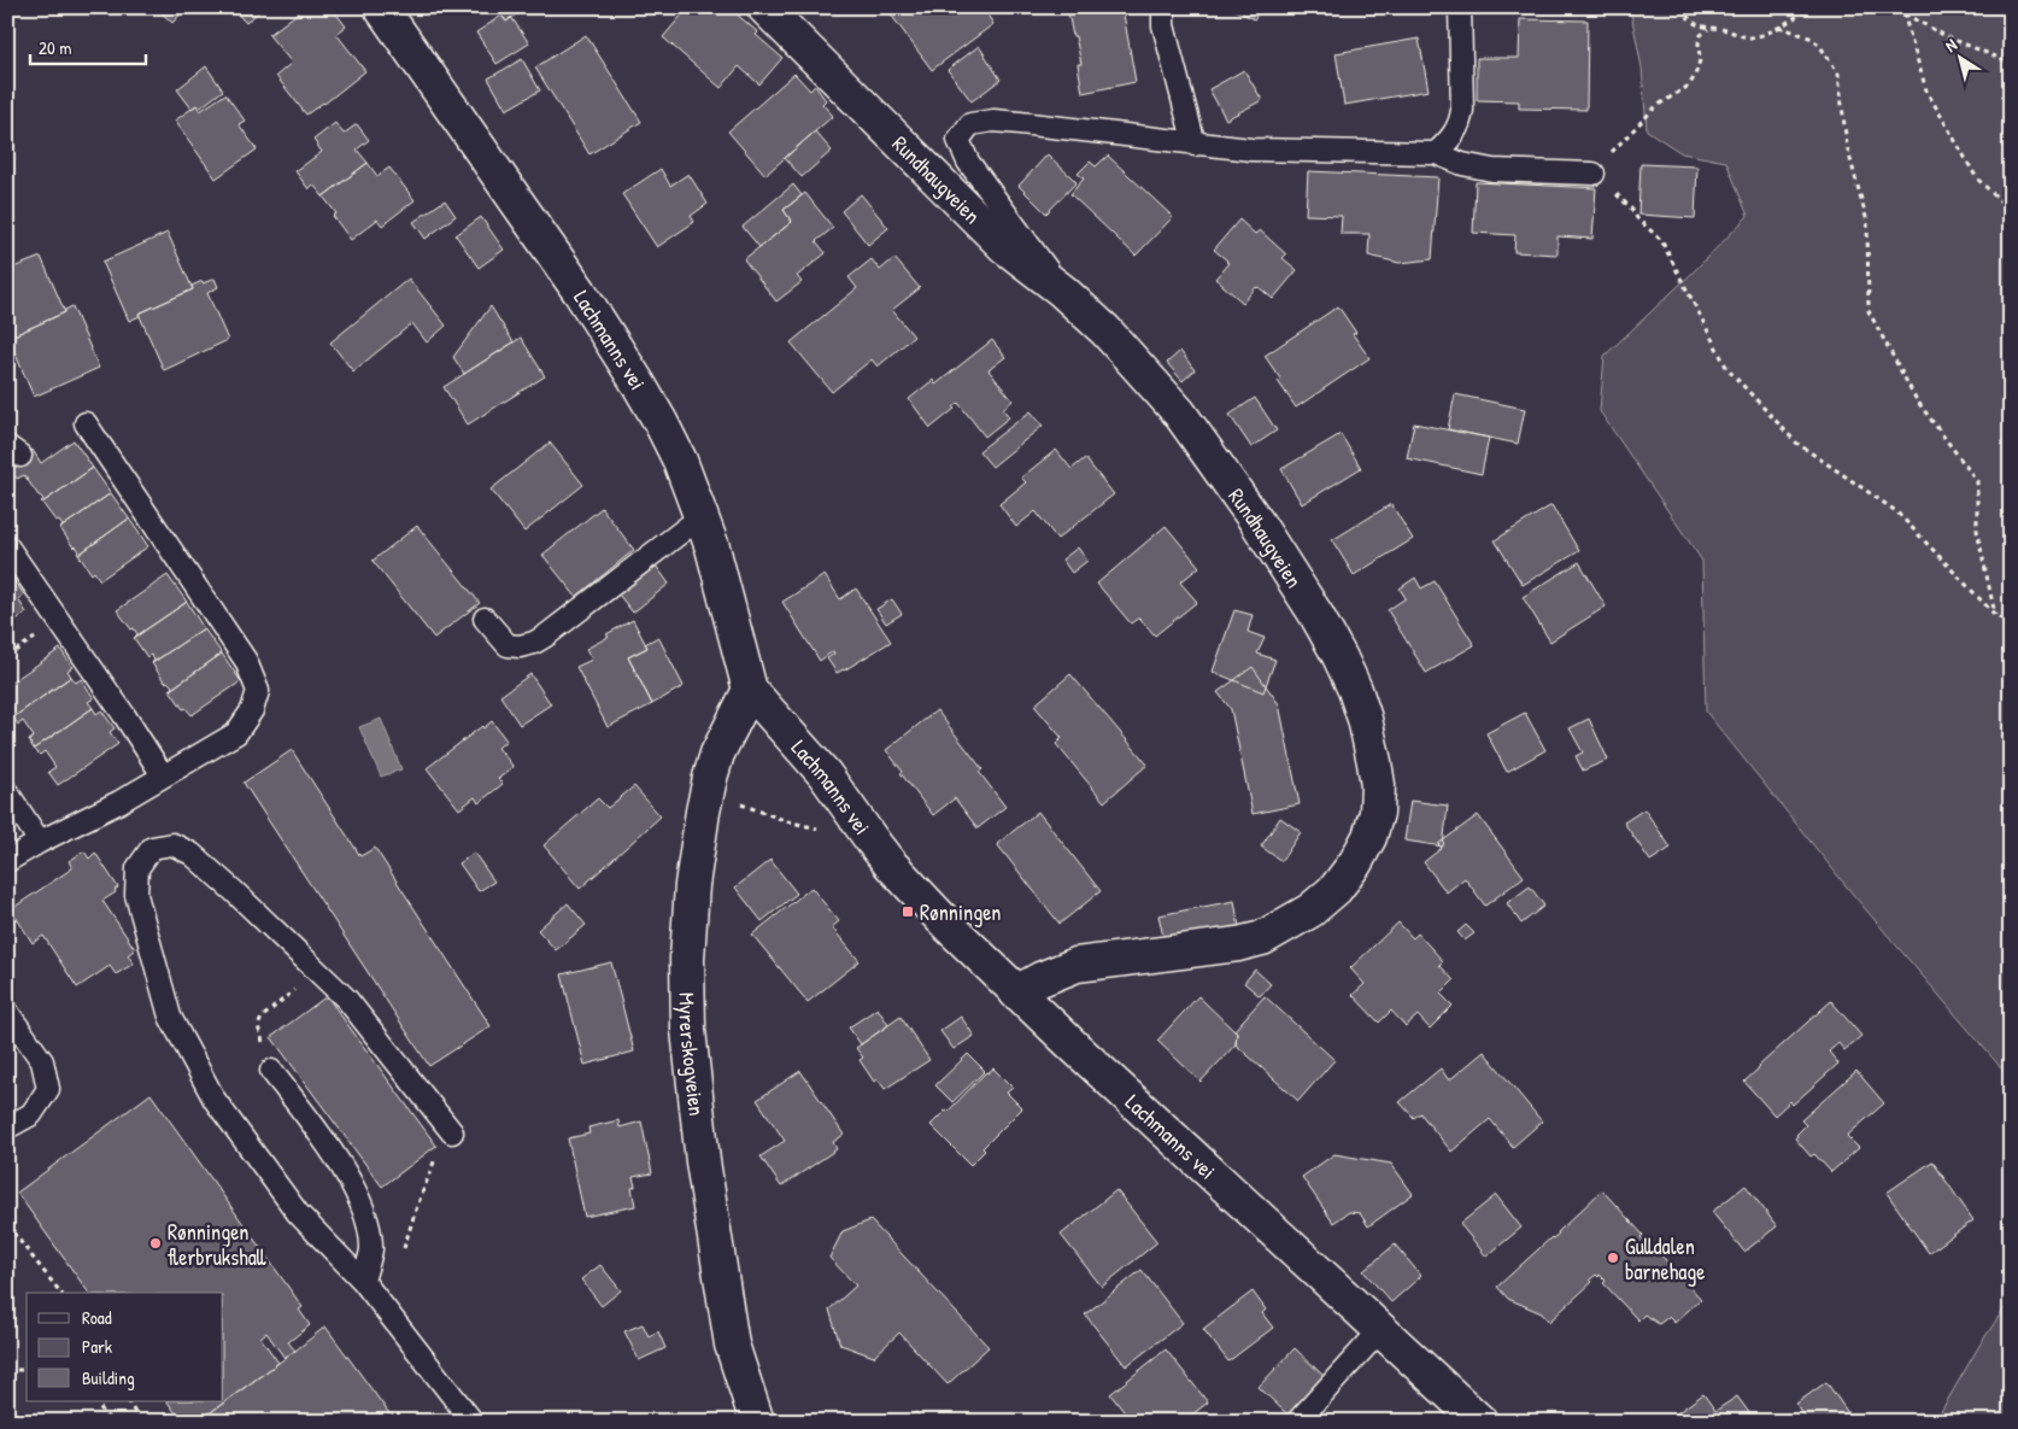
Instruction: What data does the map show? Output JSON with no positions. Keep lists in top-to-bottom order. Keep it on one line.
{"streets":{"street":["Rundhaugveien","Lachmanns vei","Myrerskogveien"]},"crossings":[["Rundhaugveien","Lachmanns vei"],["Lachmanns vei","Myrerskogveien"]],"places":{"transit":["Rønningen"],"other":["Rønningen flerbrukshall","Gulldalen barnehage"]},"legend":["Road","Park","Building"],"scale_bar":"20 m","north":"top left"}
